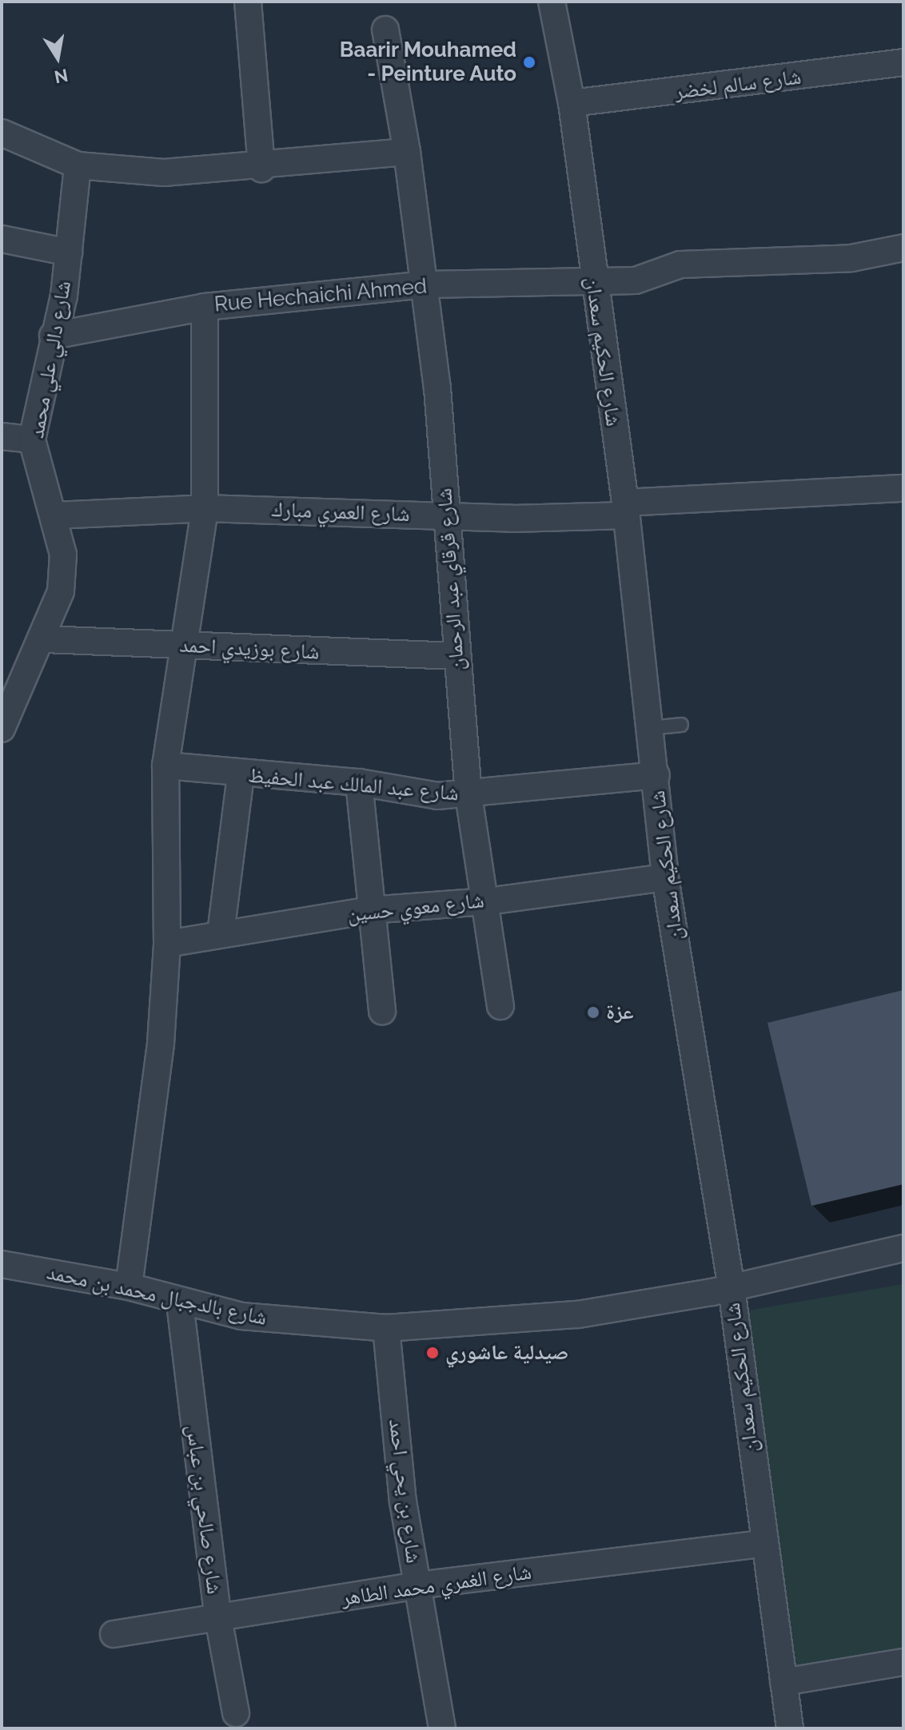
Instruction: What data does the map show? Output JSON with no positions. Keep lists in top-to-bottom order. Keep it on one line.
{"streets":{"street":["شارع سالم لخضر","Rue Hechaichi Ahmed","شارع الحكيم سعدان","شارع دالي علي محمد","شارع العمري مبارك","شارع قرقاي عبد الرحمان","شارع بوزيدي احمد","شارع عبد المالك عبد الحفيظ","شارع معوي حسين","شارع بالدجبال محمد بن محمد","شارع بن يحي احمد","شارع صالحي بن عباس","شارع الغمري محمد الطاهر"]},"crossings":[["شارع سالم لخضر","شارع الحكيم سعدان"],["Rue Hechaichi Ahmed","شارع الحكيم سعدان"],["Rue Hechaichi Ahmed","شارع دالي علي محمد"],["Rue Hechaichi Ahmed","شارع قرقاي عبد الرحمان"],["شارع الحكيم سعدان","شارع العمري مبارك"],["شارع الحكيم سعدان","شارع عبد المالك عبد الحفيظ"],["شارع الحكيم سعدان","شارع معوي حسين"],["شارع الحكيم سعدان","شارع بالدجبال محمد بن محمد"],["شارع الحكيم سعدان","شارع الغمري محمد الطاهر"],["شارع دالي علي محمد","شارع العمري مبارك"],["شارع دالي علي محمد","شارع بوزيدي احمد"],["شارع العمري مبارك","شارع قرقاي عبد الرحمان"],["شارع قرقاي عبد الرحمان","شارع بوزيدي احمد"],["شارع قرقاي عبد الرحمان","شارع عبد المالك عبد الحفيظ"],["شارع قرقاي عبد الرحمان","شارع معوي حسين"],["شارع بالدجبال محمد بن محمد","شارع بن يحي احمد"],["شارع بالدجبال محمد بن محمد","شارع صالحي بن عباس"],["شارع بن يحي احمد","شارع الغمري محمد الطاهر"],["شارع صالحي بن عباس","شارع الغمري محمد الطاهر"]],"places":["Baarir Mouhamed - Peinture Auto","عزة","صيدلية عاشوري"],"north":"bottom"}
